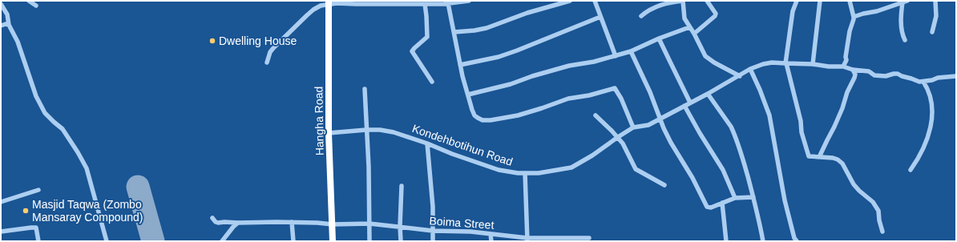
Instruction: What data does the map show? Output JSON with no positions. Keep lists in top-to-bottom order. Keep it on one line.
{"streets":{"highway":["Hangha Road"],"street":["Kondehbotihun Road","Boima Street"]},"crossings":[["Hangha Road","Kondehbotihun Road"],["Hangha Road","Boima Street"]],"places":["Dwelling House","Masjid Taqwa (Zombo Mansaray Compound)"]}
